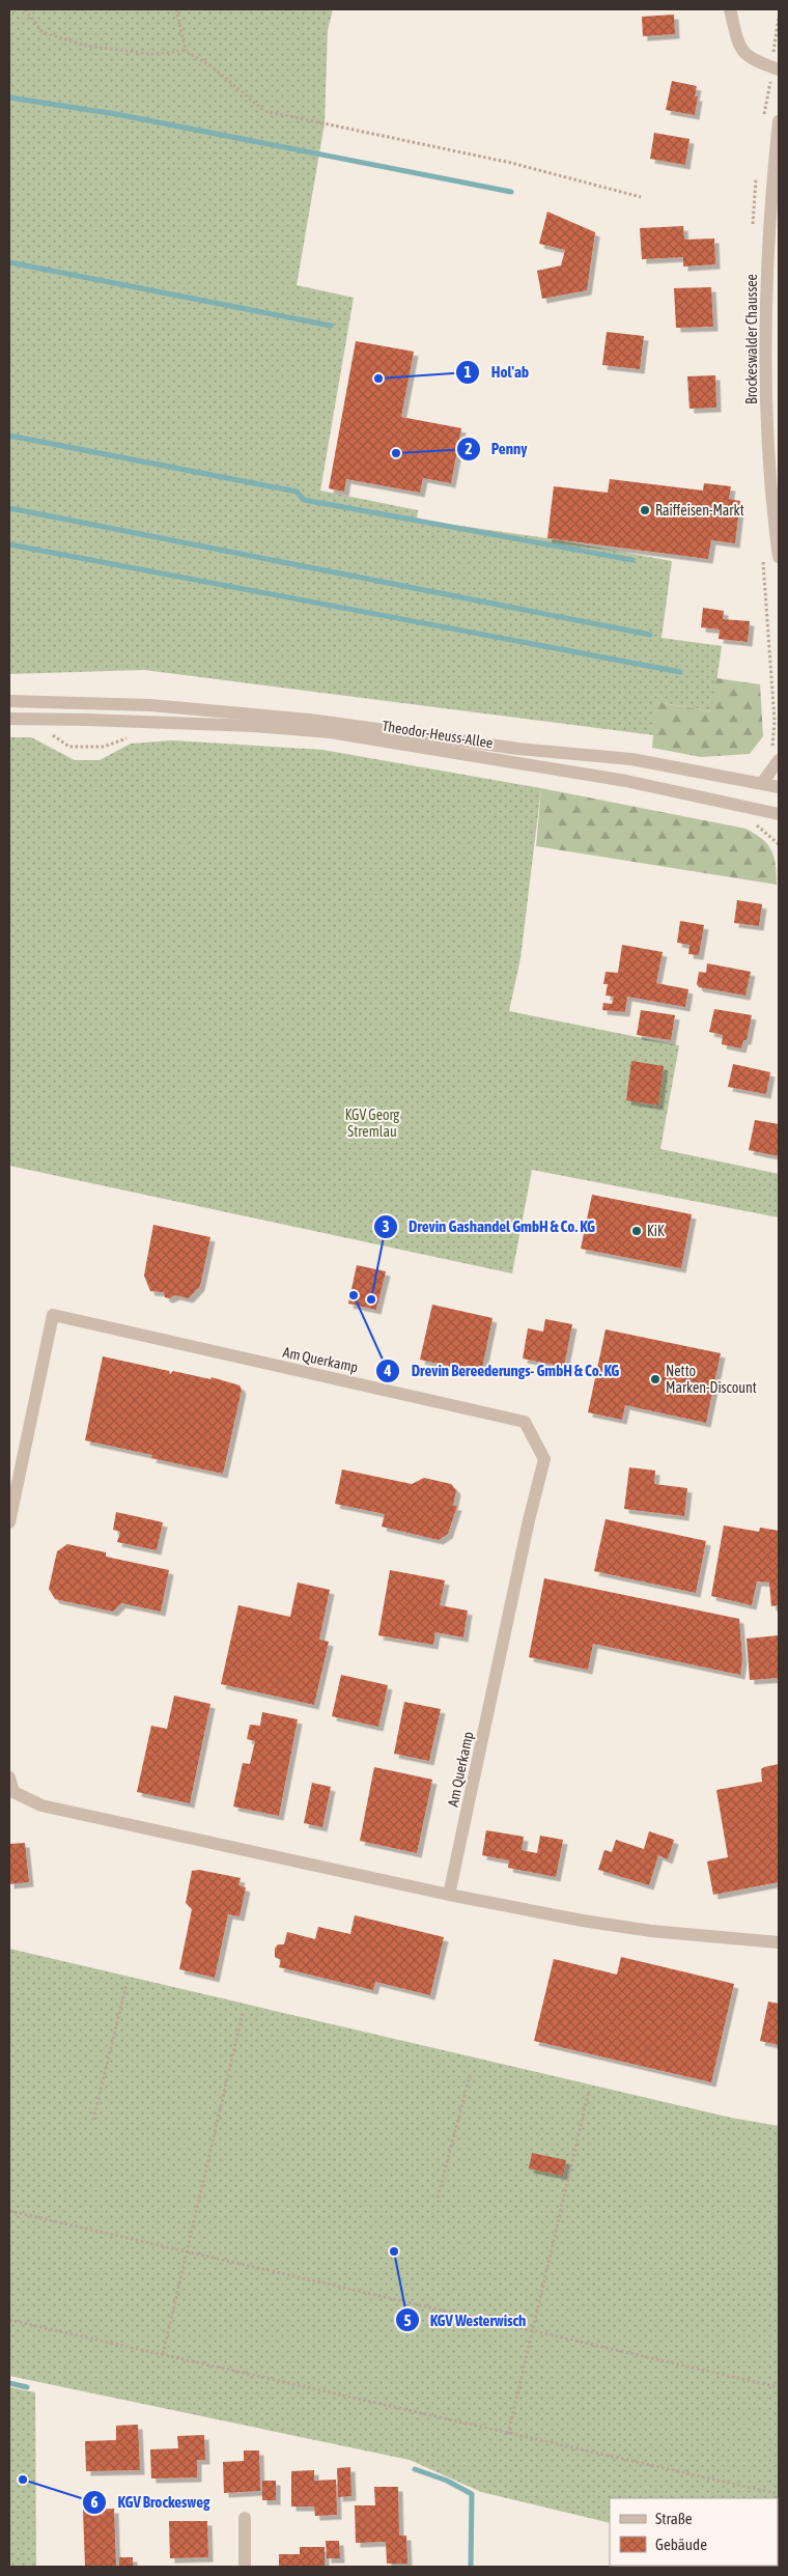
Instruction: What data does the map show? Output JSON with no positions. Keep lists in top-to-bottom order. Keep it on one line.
{"streets":{"street":["Brockeswalder Chaussee","Theodor-Heuss-Allee","Am Querkamp"]},"parks":["KGV Georg Stremlau"],"places":["Hol'ab","Penny","Raiffeisen-Markt","KiK","Drevin Bereederungs- GmbH & Co. KG","Drevin Gashandel GmbH & Co. KG","Netto Marken-Discount","KGV Westerwisch","KGV Brockesweg"],"legend":["Straße","Gebäude"]}
